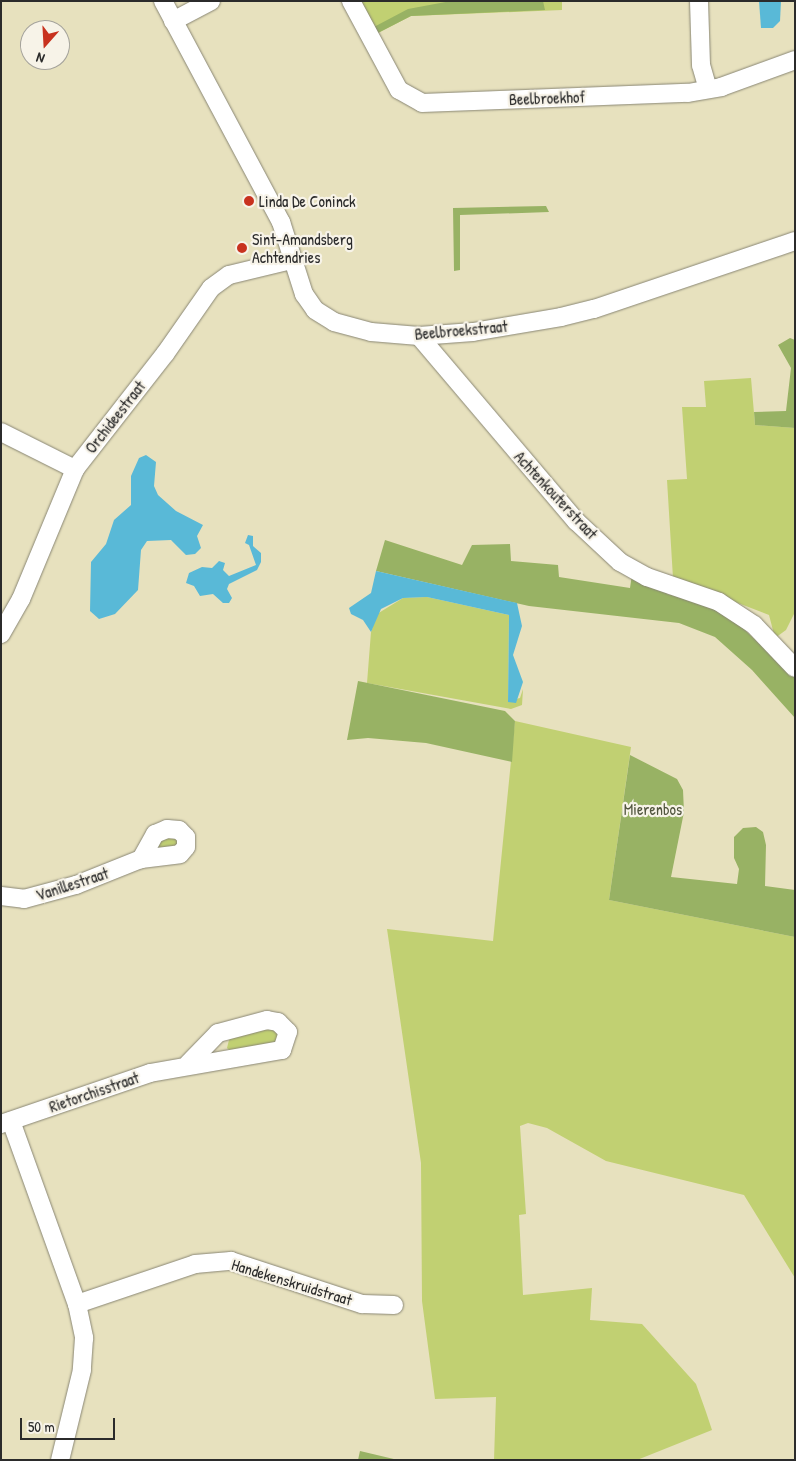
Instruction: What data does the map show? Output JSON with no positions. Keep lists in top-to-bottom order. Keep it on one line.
{"streets":{"street":["Beelbroekhof","Beelbroekstraat","Orchideestraat","Achtenkouterstraat","Vanillestraat","Rietorchisstraat","Handekenskruidstraat"]},"crossings":[["Beelbroekstraat","Orchideestraat"],["Beelbroekstraat","Achtenkouterstraat"]],"parks":["Mierenbos"],"places":["Linda De Coninck","Sint-Amandsberg Achtendries"],"scale_bar":"50 m","north":"bottom"}
